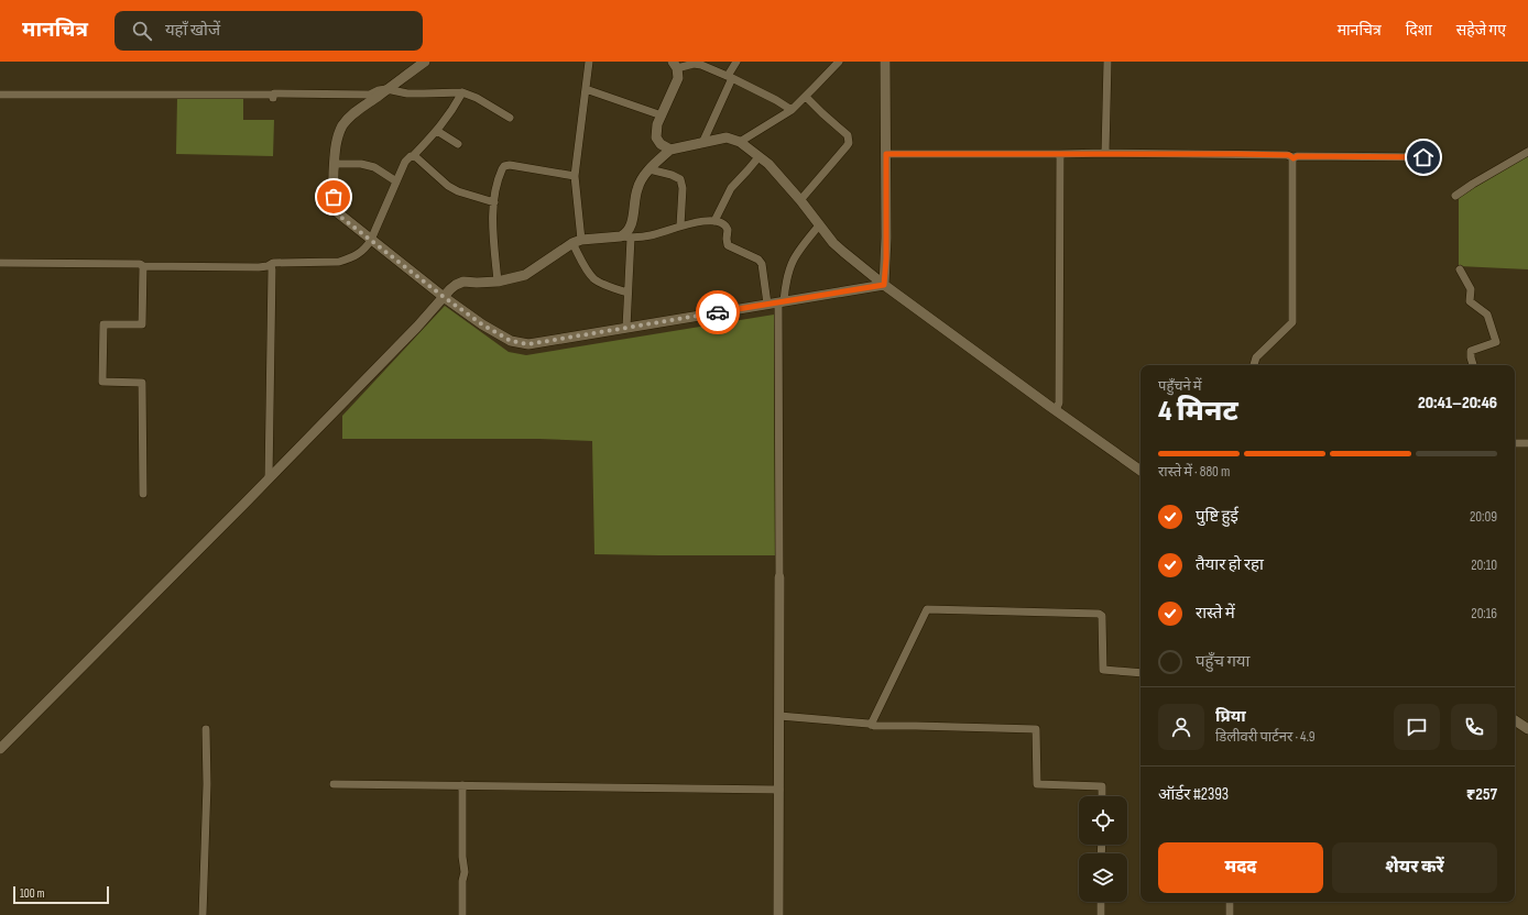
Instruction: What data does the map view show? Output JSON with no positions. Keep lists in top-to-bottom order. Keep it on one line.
{"scale_bar":"100 m","page":{"header":"मानचित्र","search":"यहाँ खोजें","nav":["मानचित्र","दिशा","सहेजे गए"],"heading":["4 मिनट","पहुँचने में","20:41–20:46"],"panel":["प्रिया","डिलीवरी पार्टनर · 4.9","ऑर्डर #2393","₹257"],"bar":"रास्ते में · 880 m","list":[["पुष्टि हुई","20:09"],["तैयार हो रहा","20:10"],["रास्ते में","20:16"],"पहुँच गया"],"buttons":["मदद","शेयर करें"],"scale":"100 m"}}
